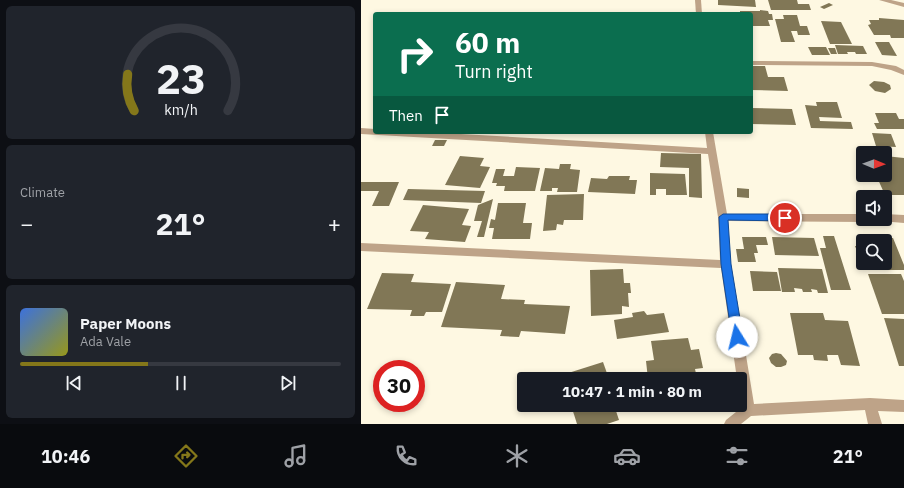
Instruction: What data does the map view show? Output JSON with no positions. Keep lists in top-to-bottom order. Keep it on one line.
{"north":"right","page":{"turn":["60 m","Turn right"],"then":"Then","tile":"Climate","heat":["−","21°","+"],"song":["Paper Moons","Ada Vale"],"limit":"30","trip":"10:47 · 1 min · 80 m","tabs":["10:46","21°"],"gauge":["23","km/h"]}}
